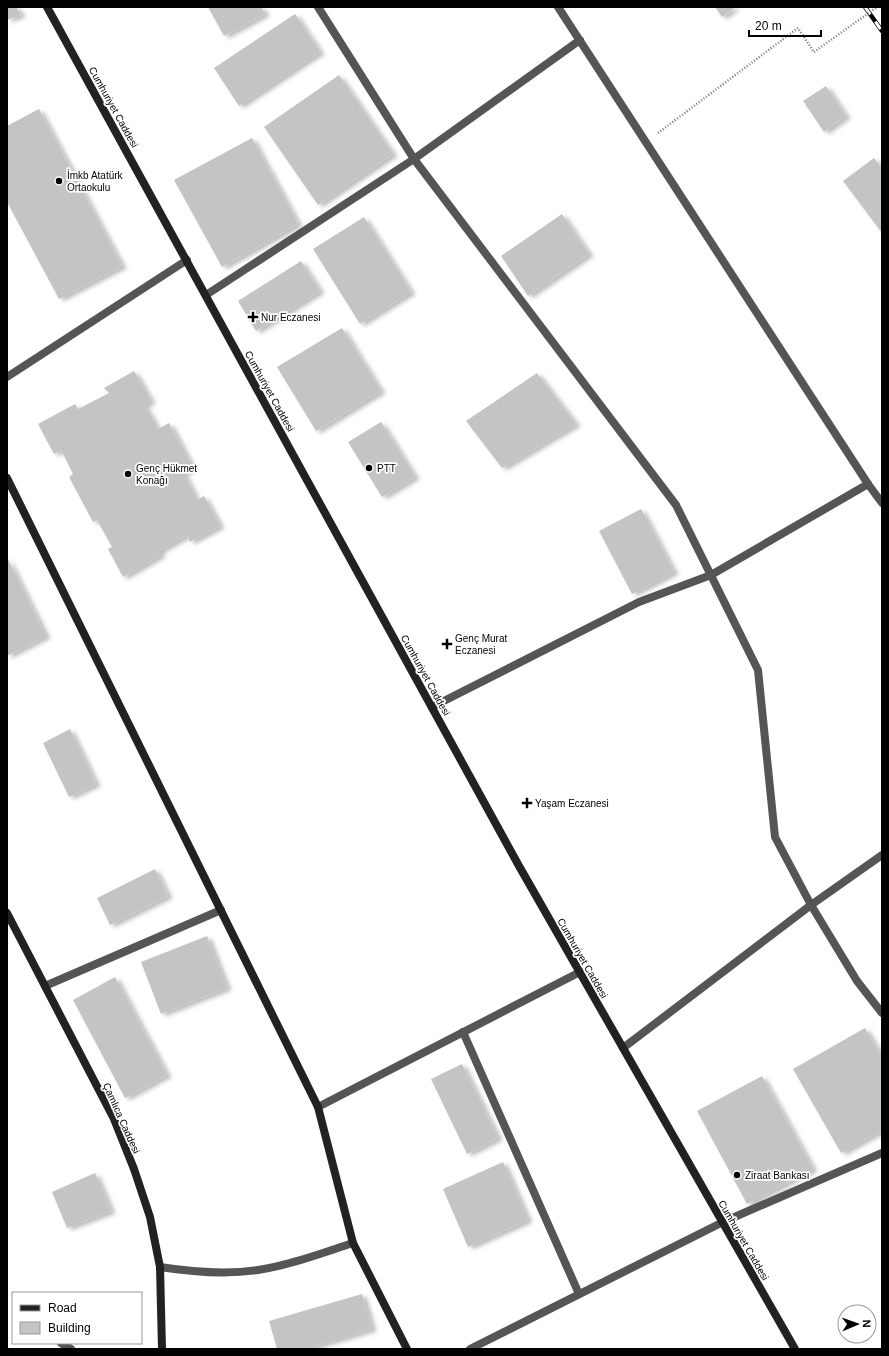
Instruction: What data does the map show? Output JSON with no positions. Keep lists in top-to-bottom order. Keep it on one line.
{"streets":{"main road":["Cumhuriyet Caddesi","Çamlıca Caddesi"]},"places":{"other":["İmkb Atatürk Ortaokulu","PTT","Genç Hükmet Konağı","Ziraat Bankası"],"health":["Nur Eczanesi","Genç Murat Eczanesi","Yaşam Eczanesi"]},"legend":["Road","Building"],"scale_bar":"20 m","north":"right"}
